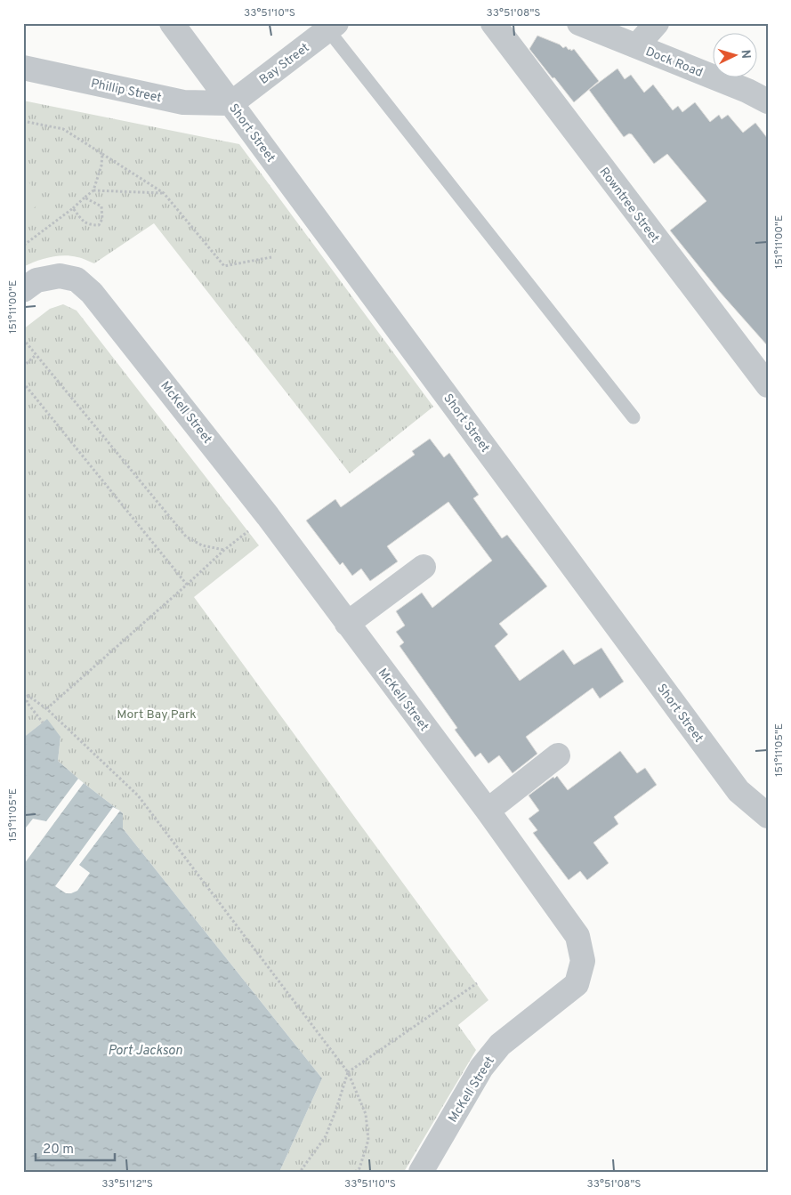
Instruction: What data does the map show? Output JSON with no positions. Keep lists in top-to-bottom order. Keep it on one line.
{"streets":{"street":["Dock Road","Bay Street","Phillip Street","Short Street","Rowntree Street","McKell Street"]},"crossings":[["Bay Street","Phillip Street"],["Bay Street","Short Street"],["Phillip Street","Short Street"]],"water":["Port Jackson"],"parks":["Mort Bay Park"],"scale_bar":"20 m","north":"right","coordinates":["33°51'10\"S","33°51'08\"S","151°11'00\"E","151°11'05\"E","33°51'12\"S"]}
